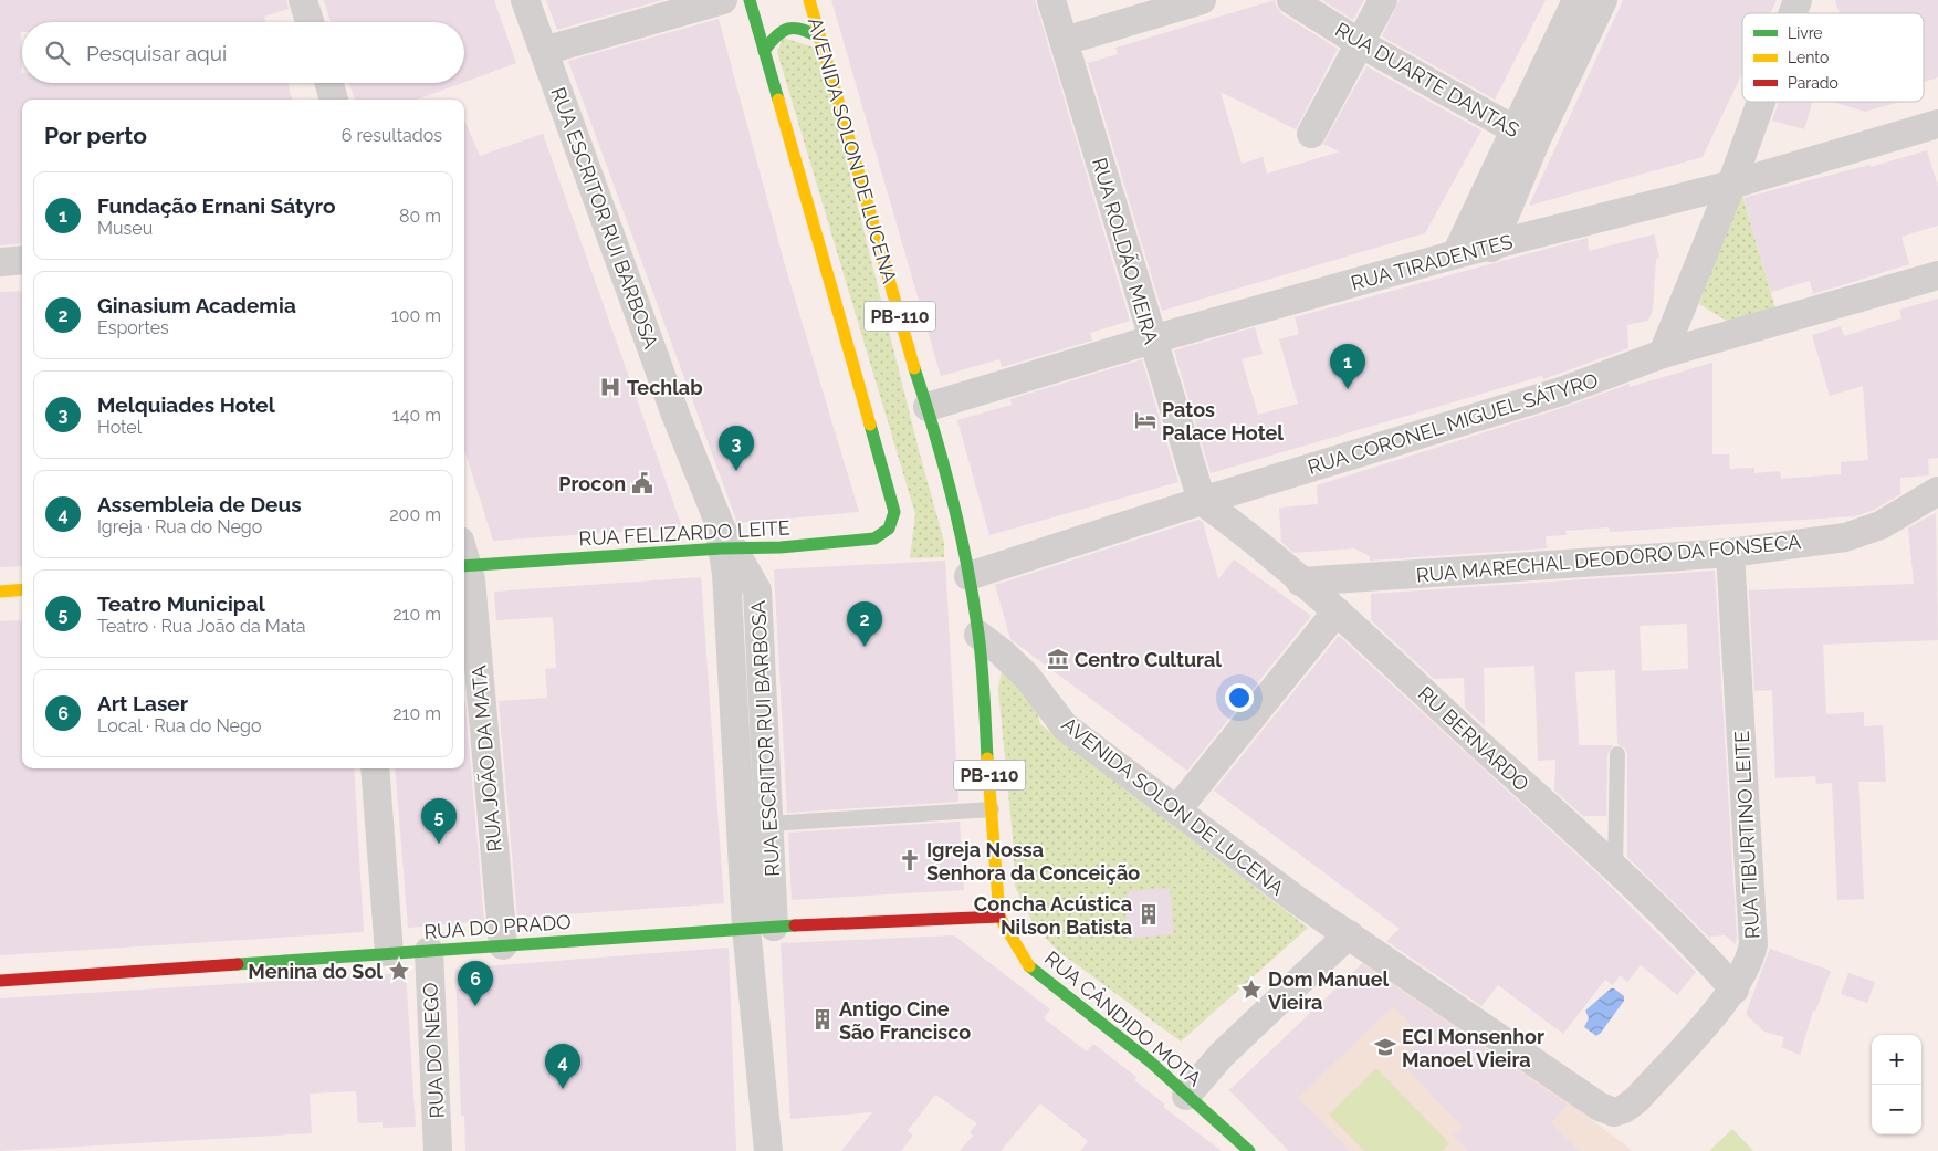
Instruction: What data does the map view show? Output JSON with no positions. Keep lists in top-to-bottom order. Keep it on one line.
{"streets":{"main road":["AVENIDA SOLON DE LUCENA","PB-110","RUA FELIZARDO LEITE","RUA DO PRADO","RUA CÂNDIDO MOTA"],"street":["RUA DUARTE DANTAS","RUA ESCRITOR RUI BARBOSA","RUA ROLDÃO MEIRA","RUA TIRADENTES","RUA CORONEL MIGUEL SÁTYRO","RUA MARECHAL DEODORO DA FONSECA","RU BERNARDO","RUA JOÃO DA MATA","RUA TIBURTINO LEITE","RUA DO NEGO"]},"crossings":[["AVENIDA SOLON DE LUCENA","RUA TIRADENTES"],["AVENIDA SOLON DE LUCENA","RUA CORONEL MIGUEL SÁTYRO"],["AVENIDA SOLON DE LUCENA","RUA TIBURTINO LEITE"],["AVENIDA SOLON DE LUCENA","RUA CÂNDIDO MOTA"],["RUA ESCRITOR RUI BARBOSA","RUA FELIZARDO LEITE"],["RUA ESCRITOR RUI BARBOSA","RUA DO PRADO"],["RUA ROLDÃO MEIRA","RUA TIRADENTES"],["RUA ROLDÃO MEIRA","RUA CORONEL MIGUEL SÁTYRO"],["RUA ROLDÃO MEIRA","RU BERNARDO"],["PB-110","RUA FELIZARDO LEITE"],["RUA CORONEL MIGUEL SÁTYRO","RU BERNARDO"],["RUA MARECHAL DEODORO DA FONSECA","RU BERNARDO"],["RUA MARECHAL DEODORO DA FONSECA","RUA TIBURTINO LEITE"],["RU BERNARDO","RUA TIBURTINO LEITE"],["RUA JOÃO DA MATA","RUA DO PRADO"],["RUA DO PRADO","RUA CÂNDIDO MOTA"],["RUA DO PRADO","RUA DO NEGO"]],"places":{"hospital":["Techlab"],"hotel":["Patos Palace Hotel"],"public building":["Procon"],"museum":["Centro Cultural"],"church":["Igreja Nossa Senhora da Conceição"],"building":["Concha Acústica Nilson Batista","Antigo Cine São Francisco"],"place":["Menina do Sol","Dom Manuel Vieira"],"school or university":["ECI Monsenhor Manoel Vieira"]},"legend":["Livre","Lento","Parado"],"page":{"search":"Pesquisar aqui","heading":["Por perto","6 resultados"],"list":[{"mark":"1","name":"Fundação Ernani Sátyro","note":"Museu","value":"80 m"},{"mark":"2","name":"Ginasium Academia","note":"Esportes","value":"100 m"},{"mark":"3","name":"Melquiades Hotel","note":"Hotel","value":"140 m"},{"mark":"4","name":"Assembleia de Deus","note":"Igreja · Rua do Nego","value":"200 m"},{"mark":"5","name":"Teatro Municipal","note":"Teatro · Rua João da Mata","value":"210 m"},{"mark":"6","name":"Art Laser","note":"Local · Rua do Nego","value":"210 m"}],"pins":["1","3","2","5","6","4"],"map_buttons":["+","−"]}}
